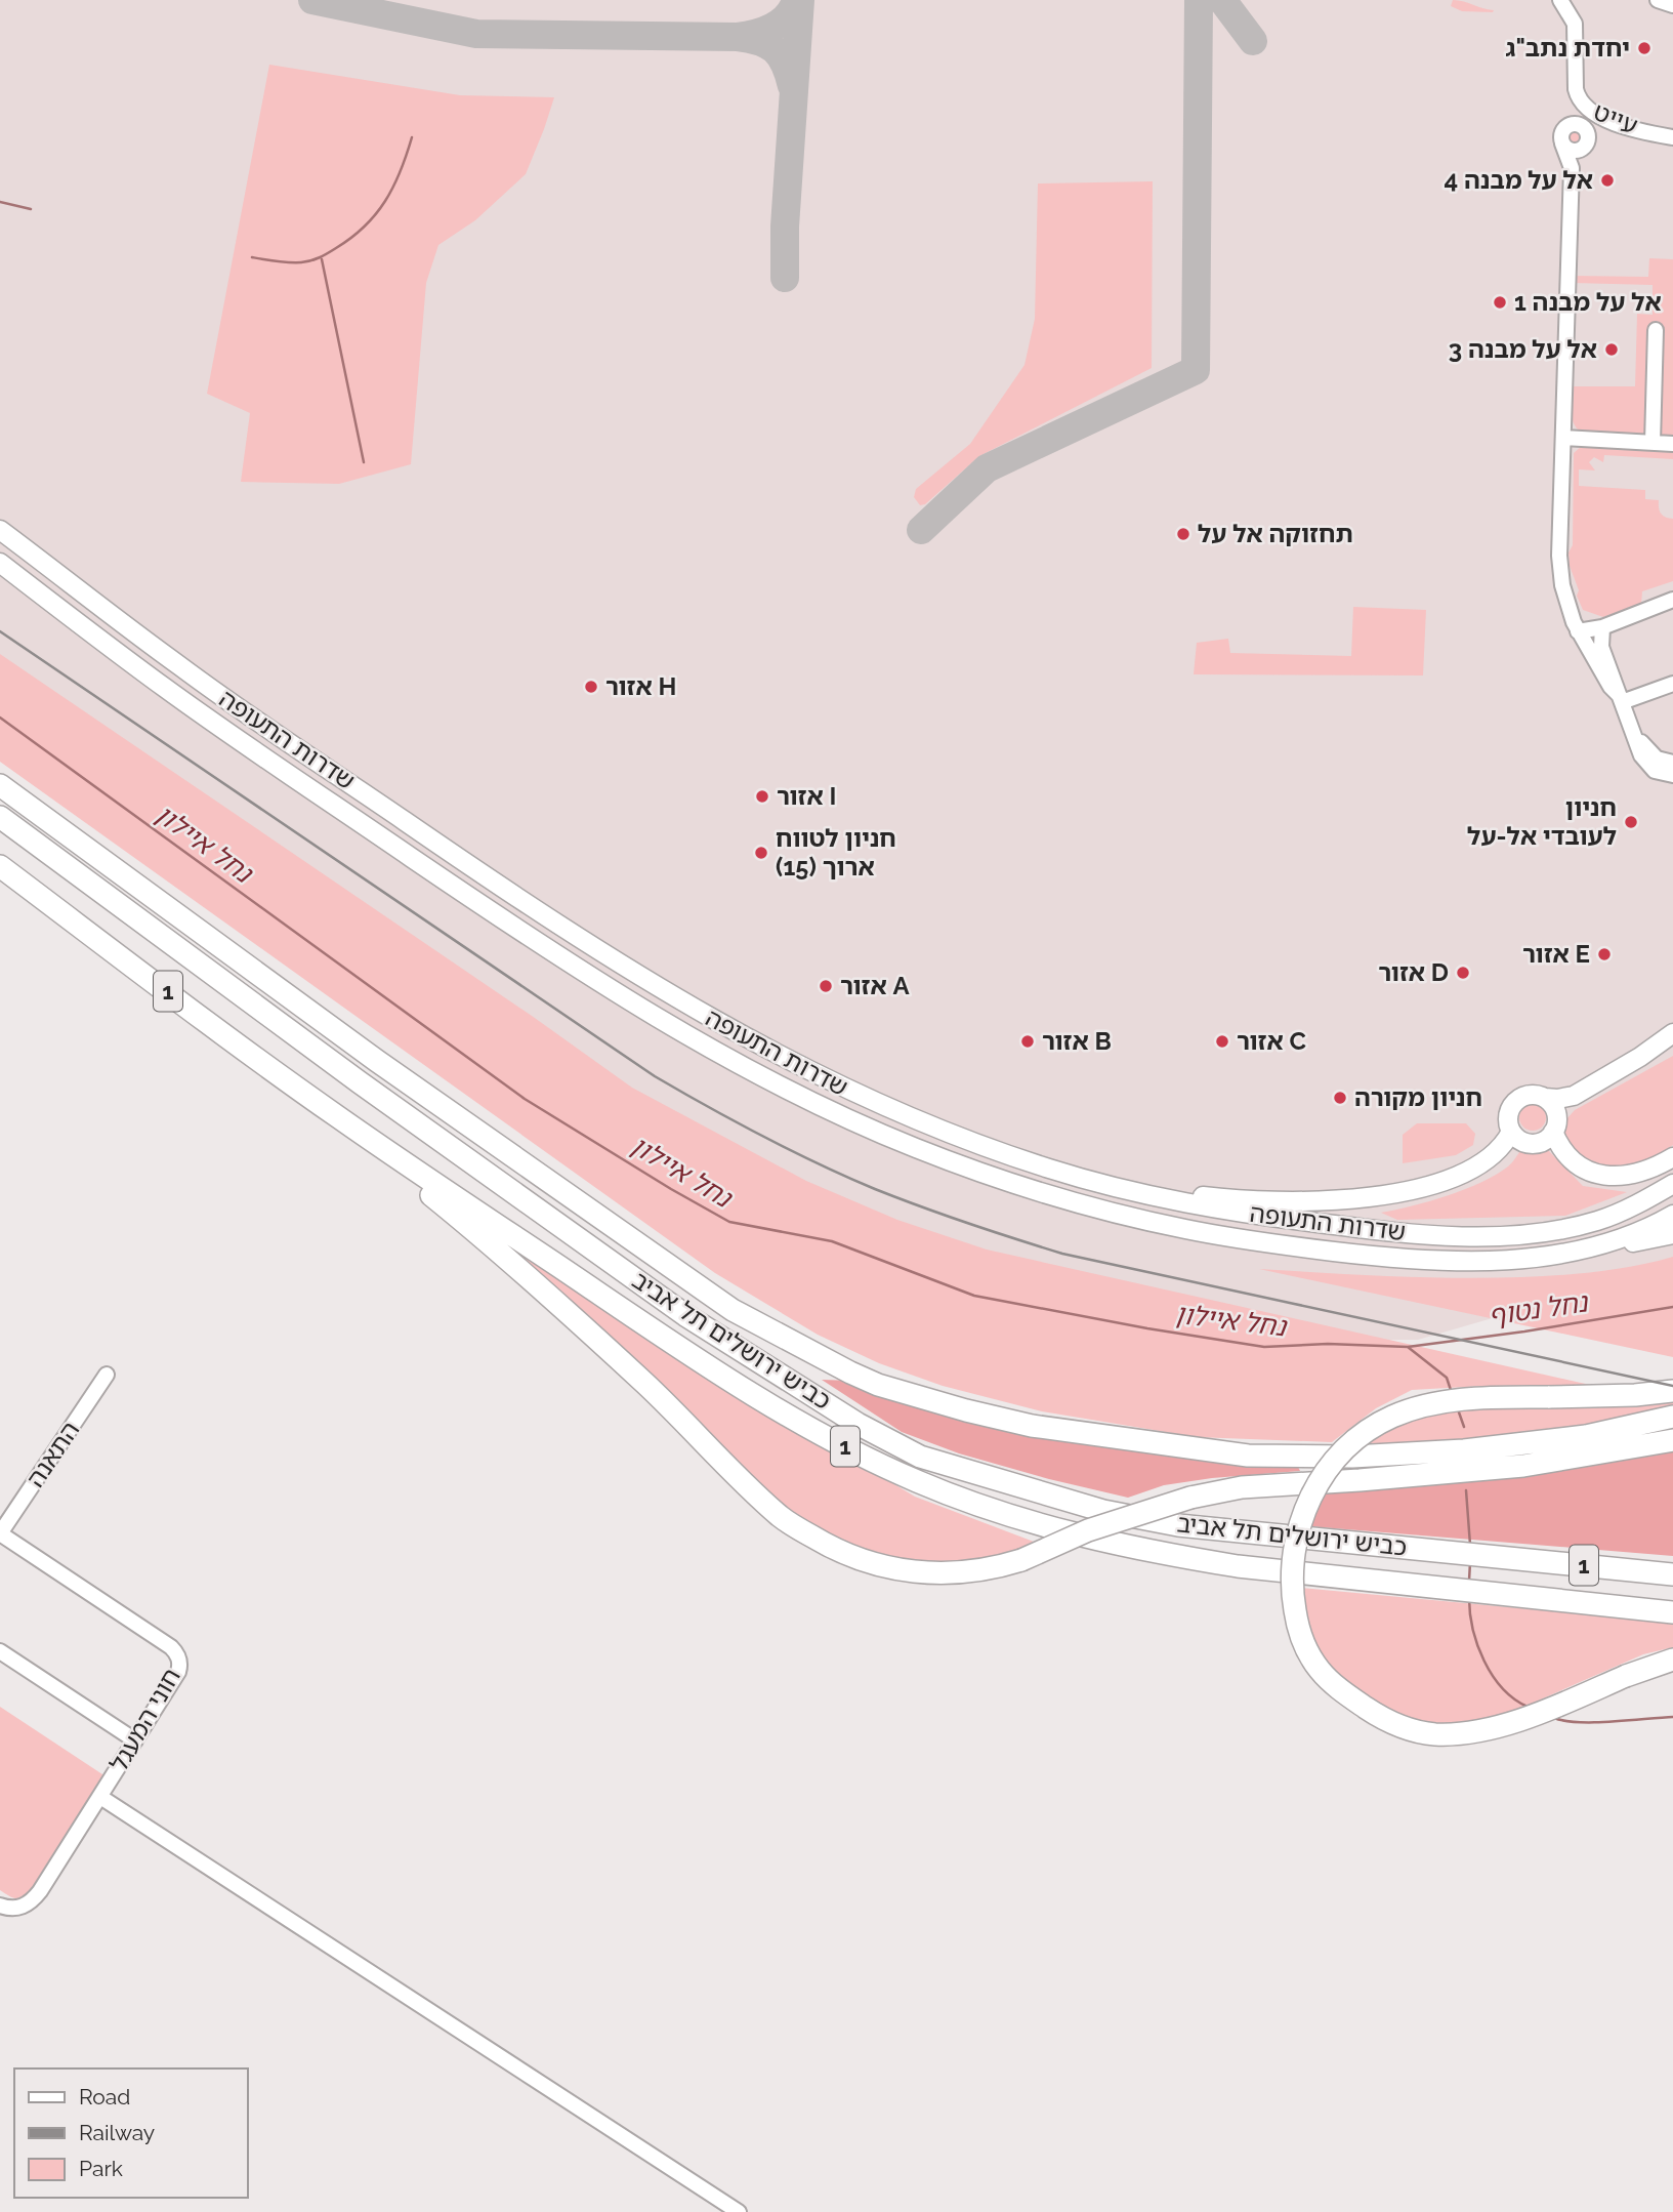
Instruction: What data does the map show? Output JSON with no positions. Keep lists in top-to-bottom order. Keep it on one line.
{"streets":{"highway":["1","כביש ירושלים תל אביב"],"main road":["שדרות התעופה"],"street":["עייט","התאנה","חוני המעגל"]},"crossings":[["התאנה","חוני המעגל"]],"water":["נחל איילון","נחל נטוף"],"places":["יחדת נתב\"ג","אל על מבנה 4","אל על מבנה 1","אל על מבנה 3","תחזוקה אל על","אזור H","אזור I","חניון לעובדי אל-על","חניון לטווח ארוך (15)","אזור E","אזור D","אזור A","אזור B","אזור C","חניון מקורה"],"legend":["Road","Railway","Park"]}
